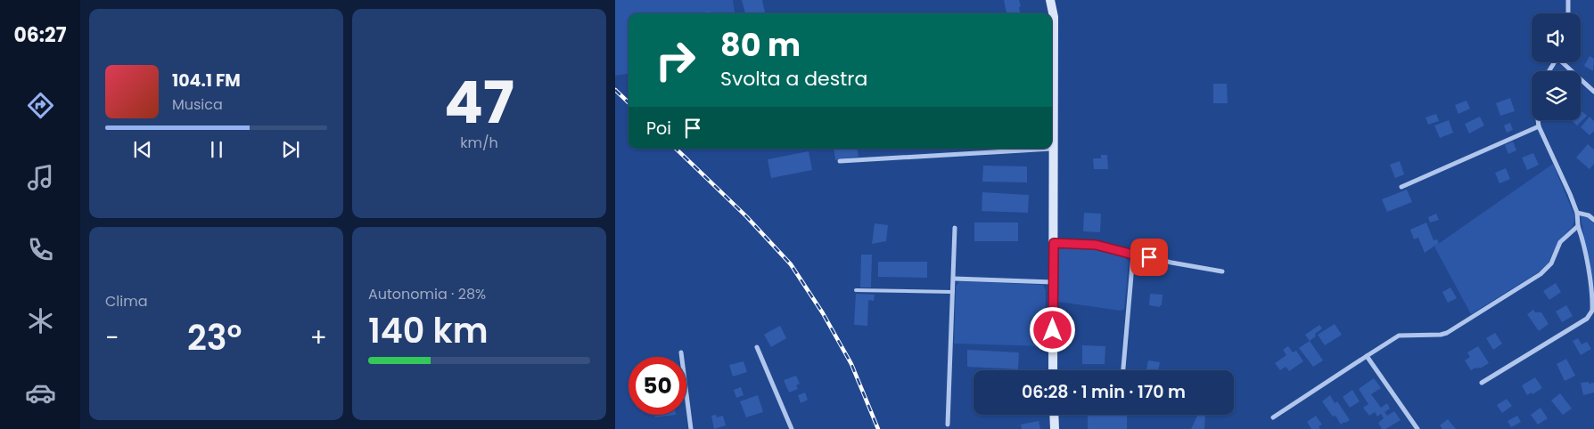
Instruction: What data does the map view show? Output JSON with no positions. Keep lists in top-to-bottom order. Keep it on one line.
{"page":{"tabs":"06:27","tile":[["47","km/h"],"Clima",["Autonomia · 28%","140 km"]],"turn":["80 m","Svolta a destra"],"song":["104.1 FM","Musica"],"then":"Poi","heat":["−","23°","+"],"limit":"50","trip":"06:28 · 1 min · 170 m"}}
